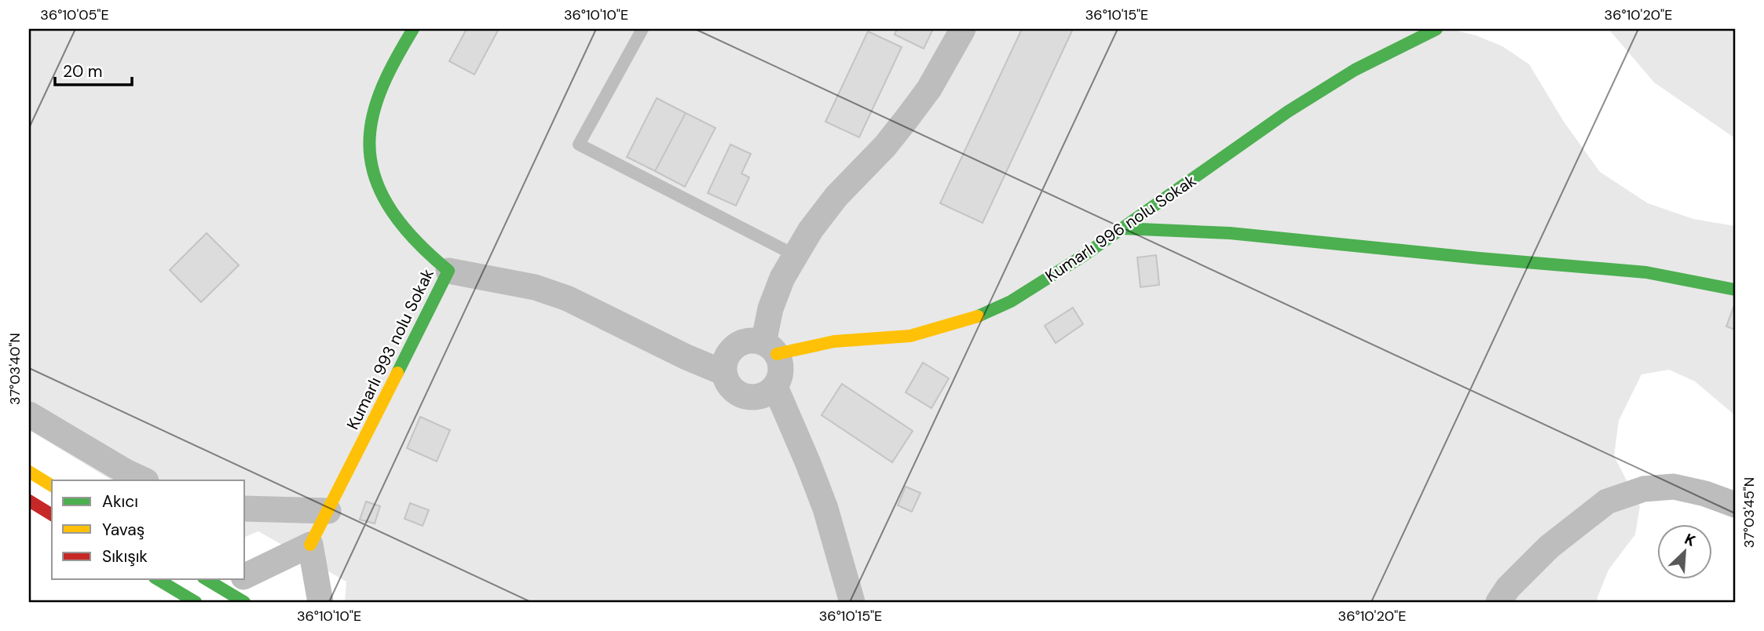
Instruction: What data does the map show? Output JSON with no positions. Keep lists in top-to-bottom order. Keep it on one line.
{"streets":{"main road":["Kumarlı 996 nolu Sokak","Kumarlı 993 nolu Sokak"]},"legend":["Akıcı","Yavaş","Sıkışık"],"scale_bar":"20 m","north":"top right","coordinates":["36°10'05\"E","36°10'10\"E","36°10'15\"E","36°10'20\"E","37°03'40\"N","37°03'45\"N"]}
